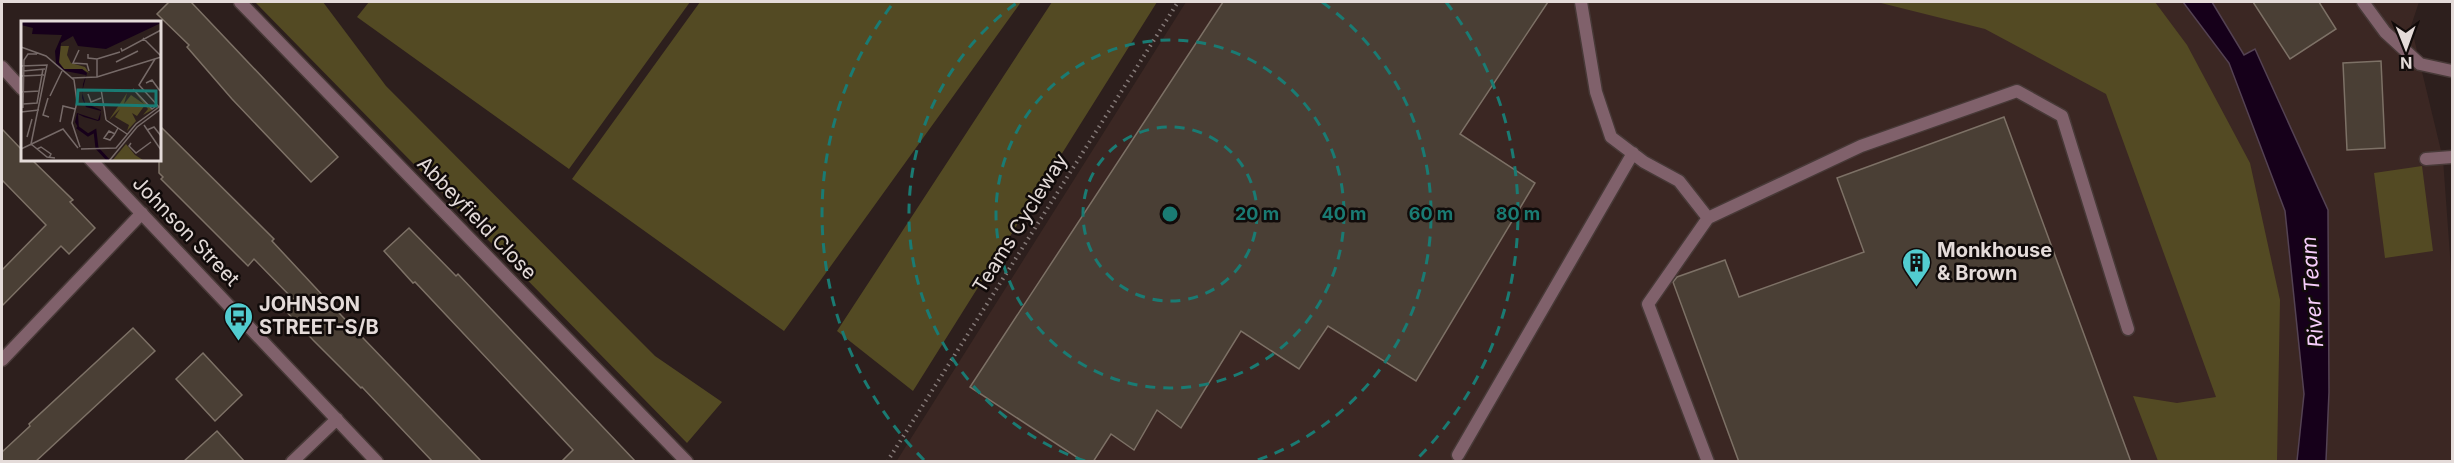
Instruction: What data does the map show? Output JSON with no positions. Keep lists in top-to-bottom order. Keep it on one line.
{"streets":{"street":["Abbeyfield Close","Johnson Street"],"path":["Teams Cycleway"]},"water":["River Team"],"places":{"building":["Monkhouse & Brown"],"bus stop":["JOHNSON STREET-S/B"]},"north":"bottom","rings":["20 m","40 m","60 m","80 m"]}
